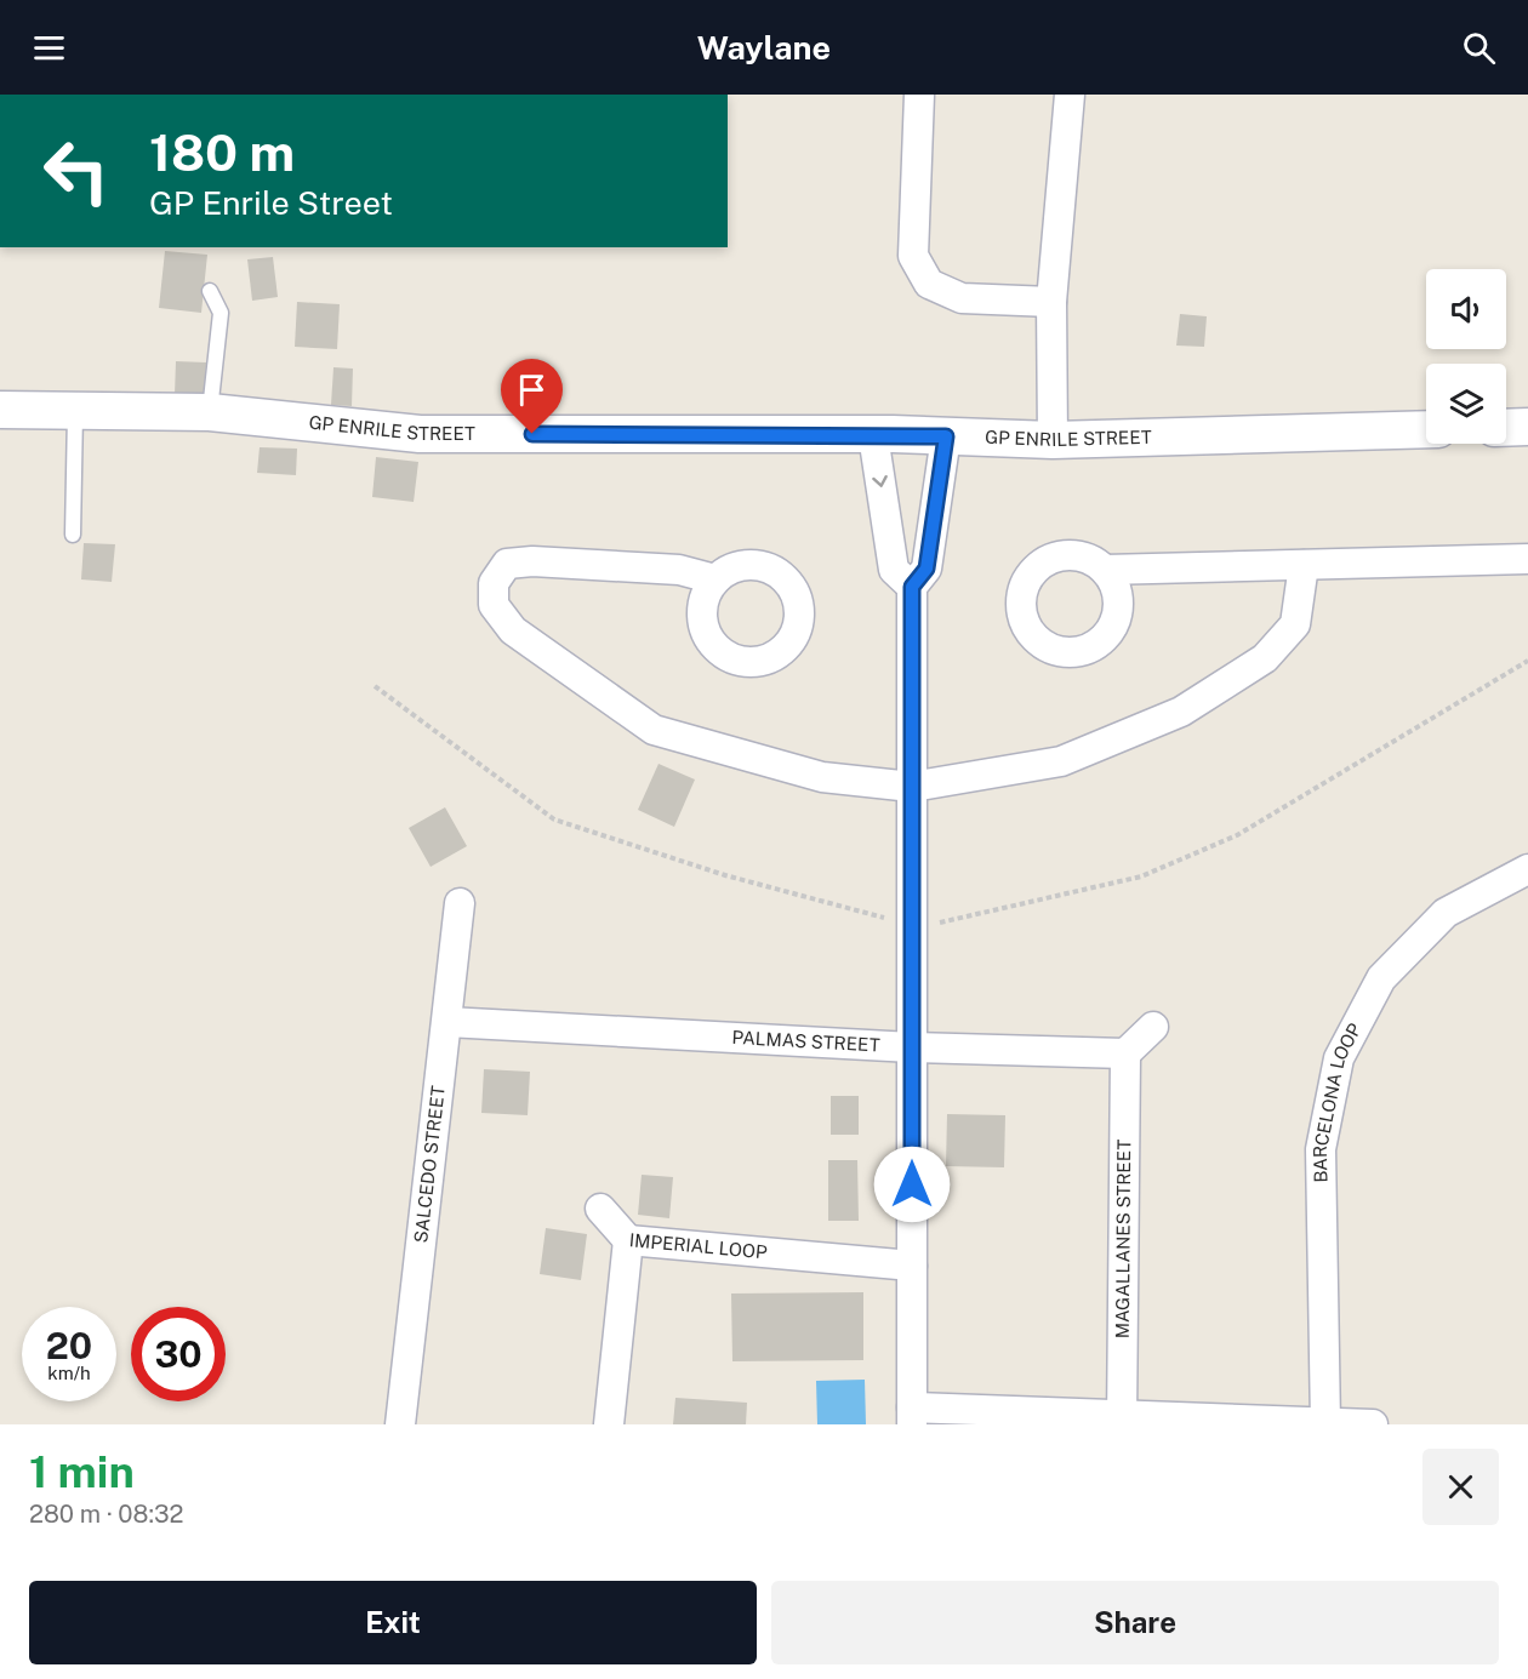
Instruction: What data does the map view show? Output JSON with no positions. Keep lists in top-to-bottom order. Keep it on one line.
{"streets":{"street":["GP ENRILE STREET","PALMAS STREET","BARCELONA LOOP","SALCEDO STREET","MAGALLANES STREET","IMPERIAL LOOP"]},"crossings":[["PALMAS STREET","SALCEDO STREET"],["PALMAS STREET","MAGALLANES STREET"]],"page":{"header":"Waylane","turn":["180 m","GP Enrile Street"],"speed":"20 km/h","limit":"30","heading":["1 min","280 m · 08:32"],"buttons":["Exit","Share"]}}
